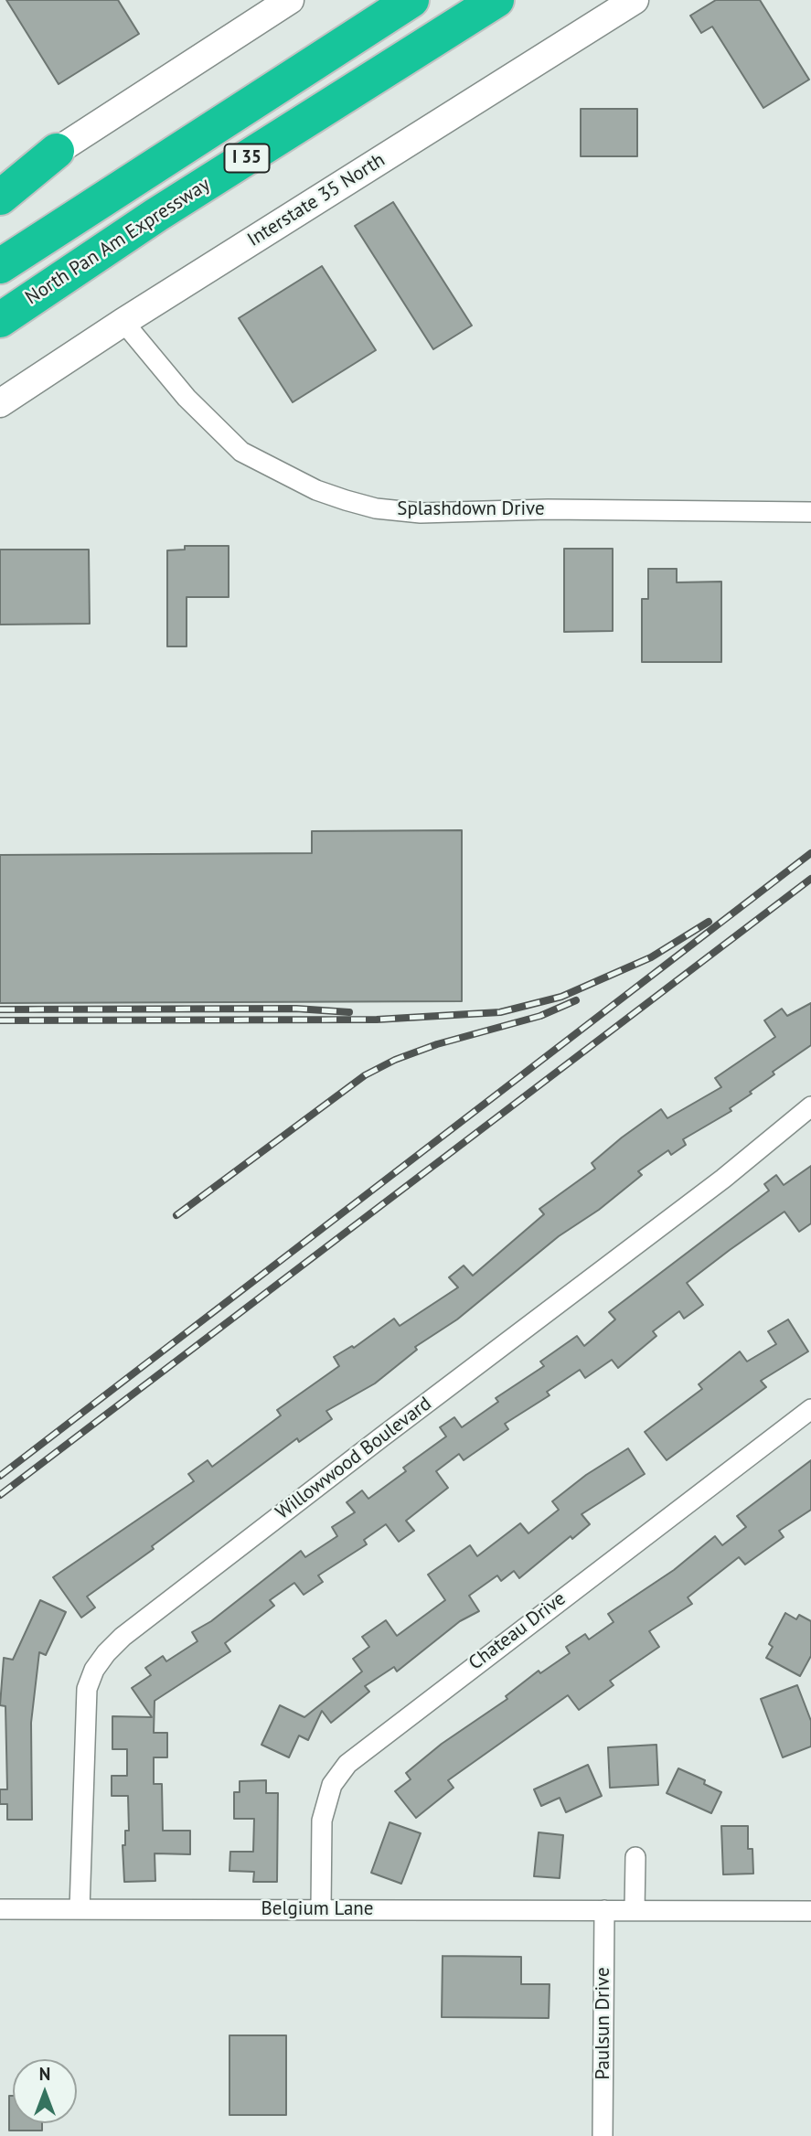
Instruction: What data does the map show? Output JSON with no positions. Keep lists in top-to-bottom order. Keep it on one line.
{"streets":{"highway":["I 35","North Pan Am Expressway"],"main road":["Interstate 35 North"],"street":["Splashdown Drive","Willowwood Boulevard","Chateau Drive","Belgium Lane","Paulsun Drive"]},"crossings":[["Interstate 35 North","Splashdown Drive"],["Willowwood Boulevard","Belgium Lane"],["Chateau Drive","Belgium Lane"],["Belgium Lane","Paulsun Drive"]],"north":"top"}
